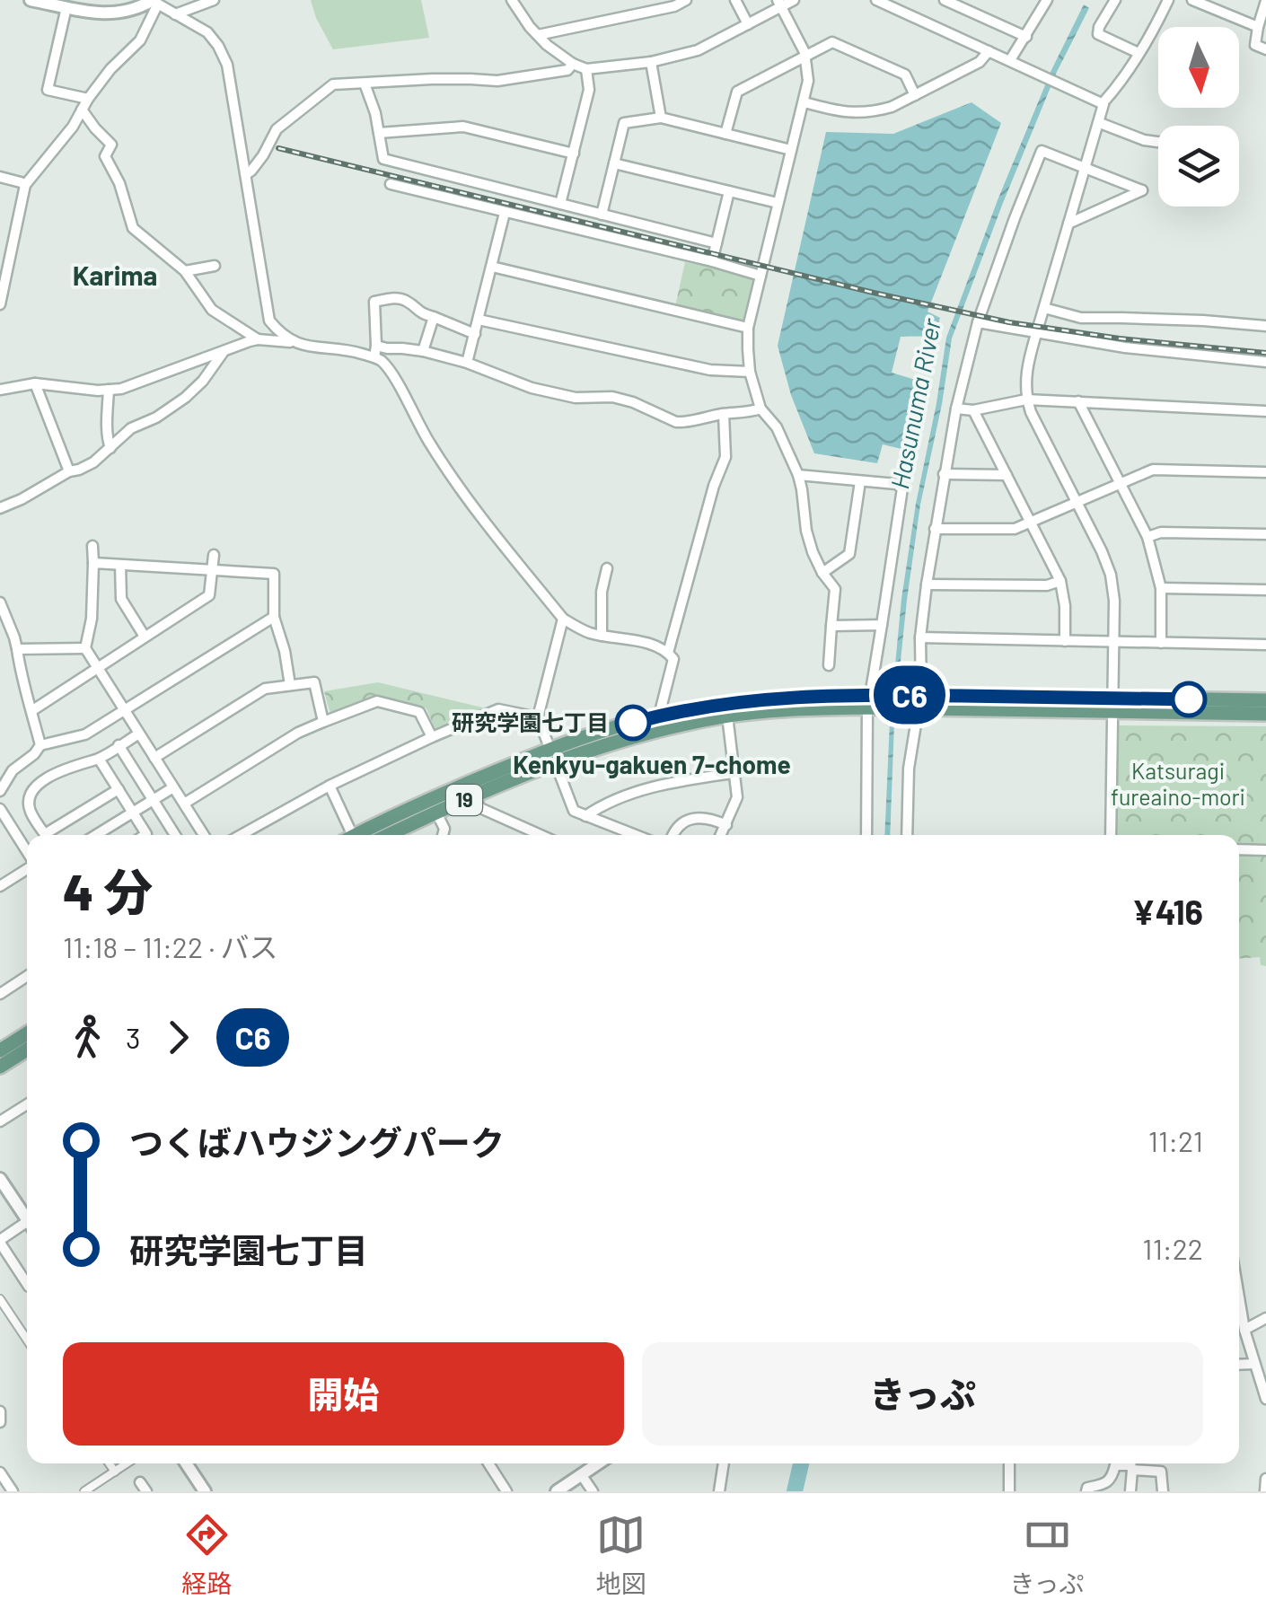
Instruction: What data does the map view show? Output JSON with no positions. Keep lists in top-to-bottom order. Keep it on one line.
{"streets":{"main road":["19"]},"districts":["Karima","Kenkyu-gakuen 7-chome"],"water":["Hasunuma River"],"parks":["Katsuragi fureaino-mori"],"places":["研究学園七丁目"],"lines":["bus line C6"],"north":"bottom","page":{"on_map":"C6","heading":["4 分","11:18 – 11:22 · バス","¥416"],"legs":["3","C6"],"list":[{"name":"つくばハウジングパーク","value":"11:21"},{"name":"研究学園七丁目","value":"11:22"}],"buttons":["開始","きっぷ"],"tabs":["経路","地図","きっぷ"]}}
